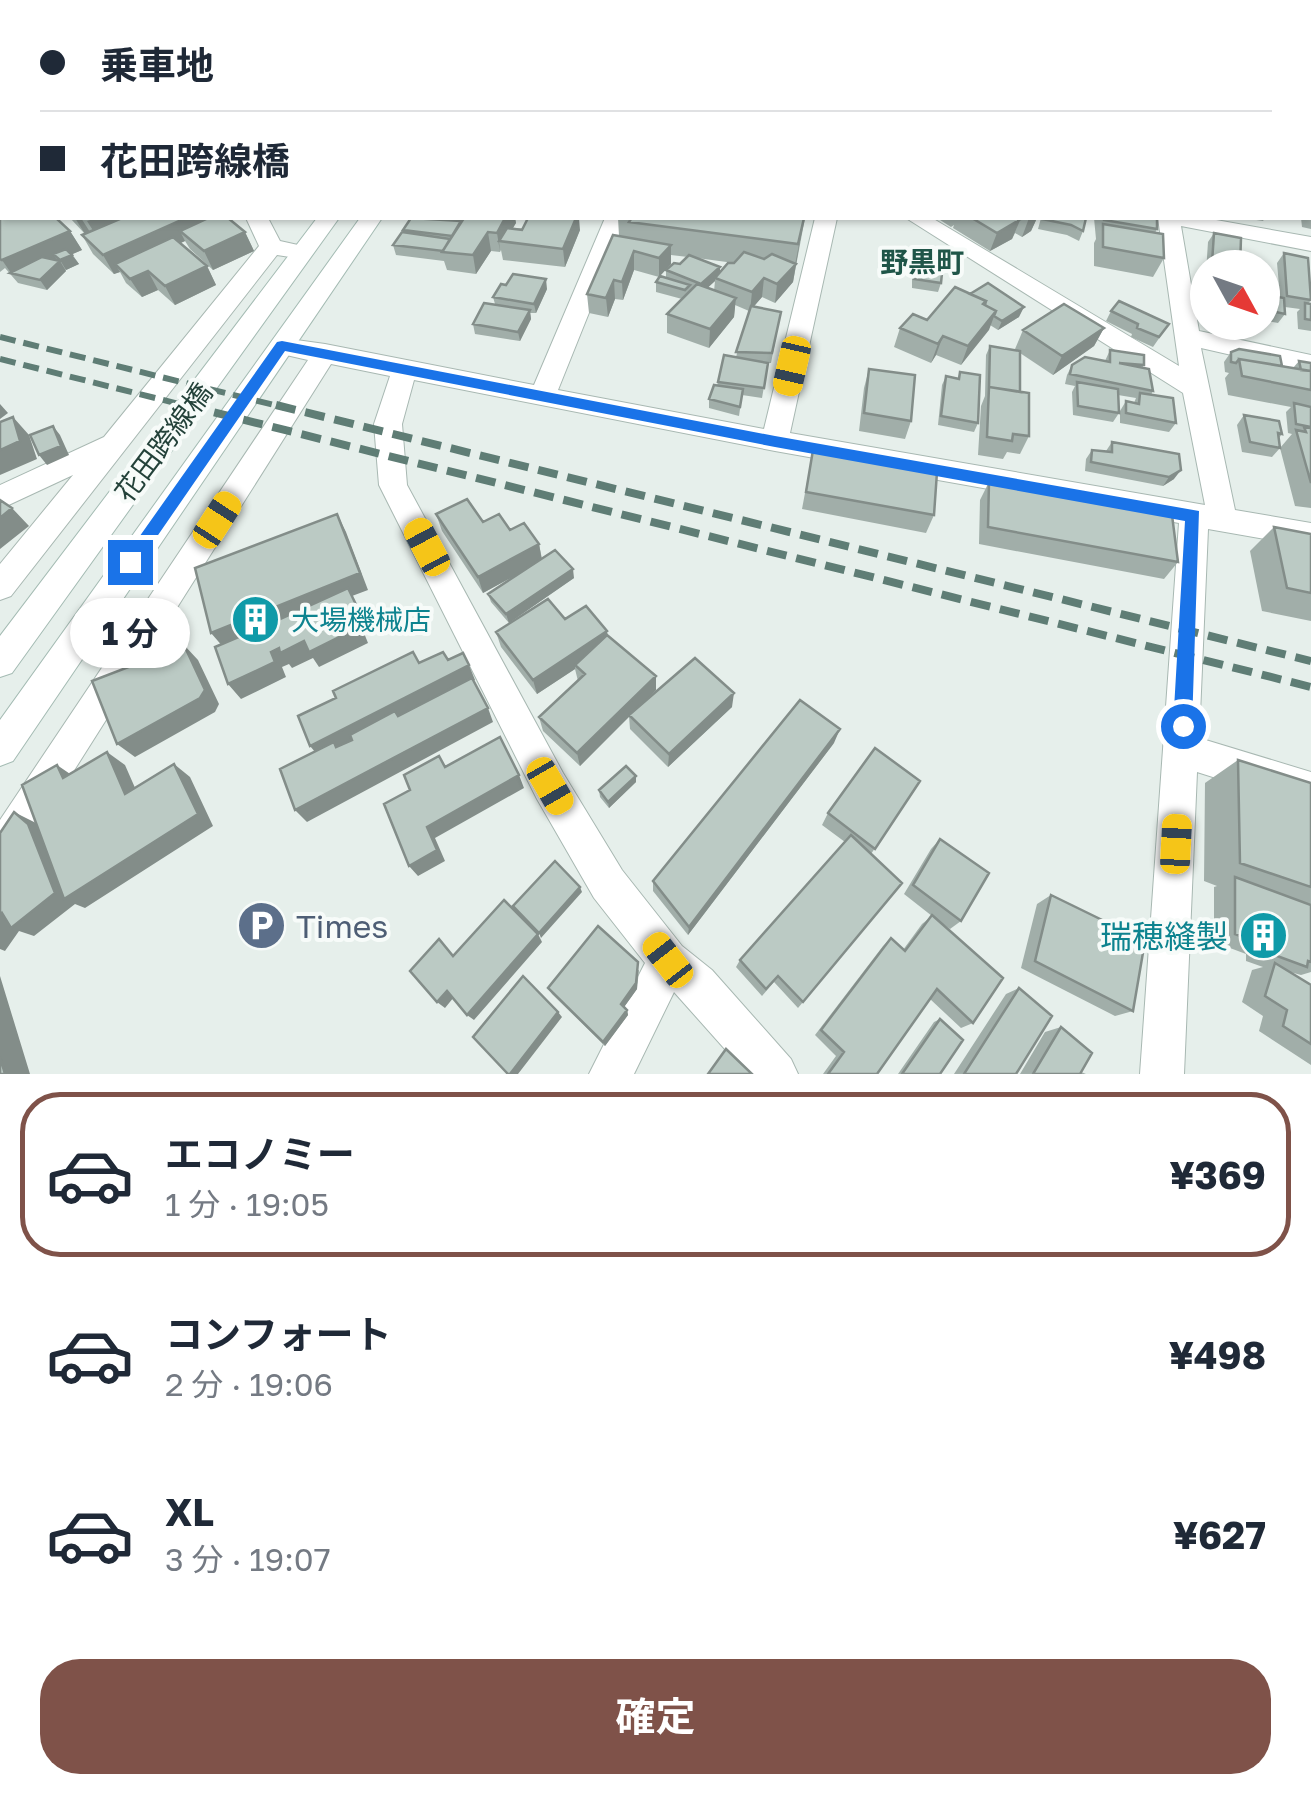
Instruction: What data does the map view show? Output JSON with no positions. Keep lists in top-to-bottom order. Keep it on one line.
{"streets":{"street":["花田跨線橋"]},"districts":["野黒町"],"places":{"building":["大場機械店","瑞穂縫製"],"parking":["Times"]},"north":"bottom right","page":{"banner":["乗車地","花田跨線橋"],"bubble":"1 分","list":[{"name":"エコノミー","note":"1 分 · 19:05","value":"¥369"},{"name":"コンフォート","note":"2 分 · 19:06","value":"¥498"},{"name":"XL","note":"3 分 · 19:07","value":"¥627"}],"buttons":"確定"}}
